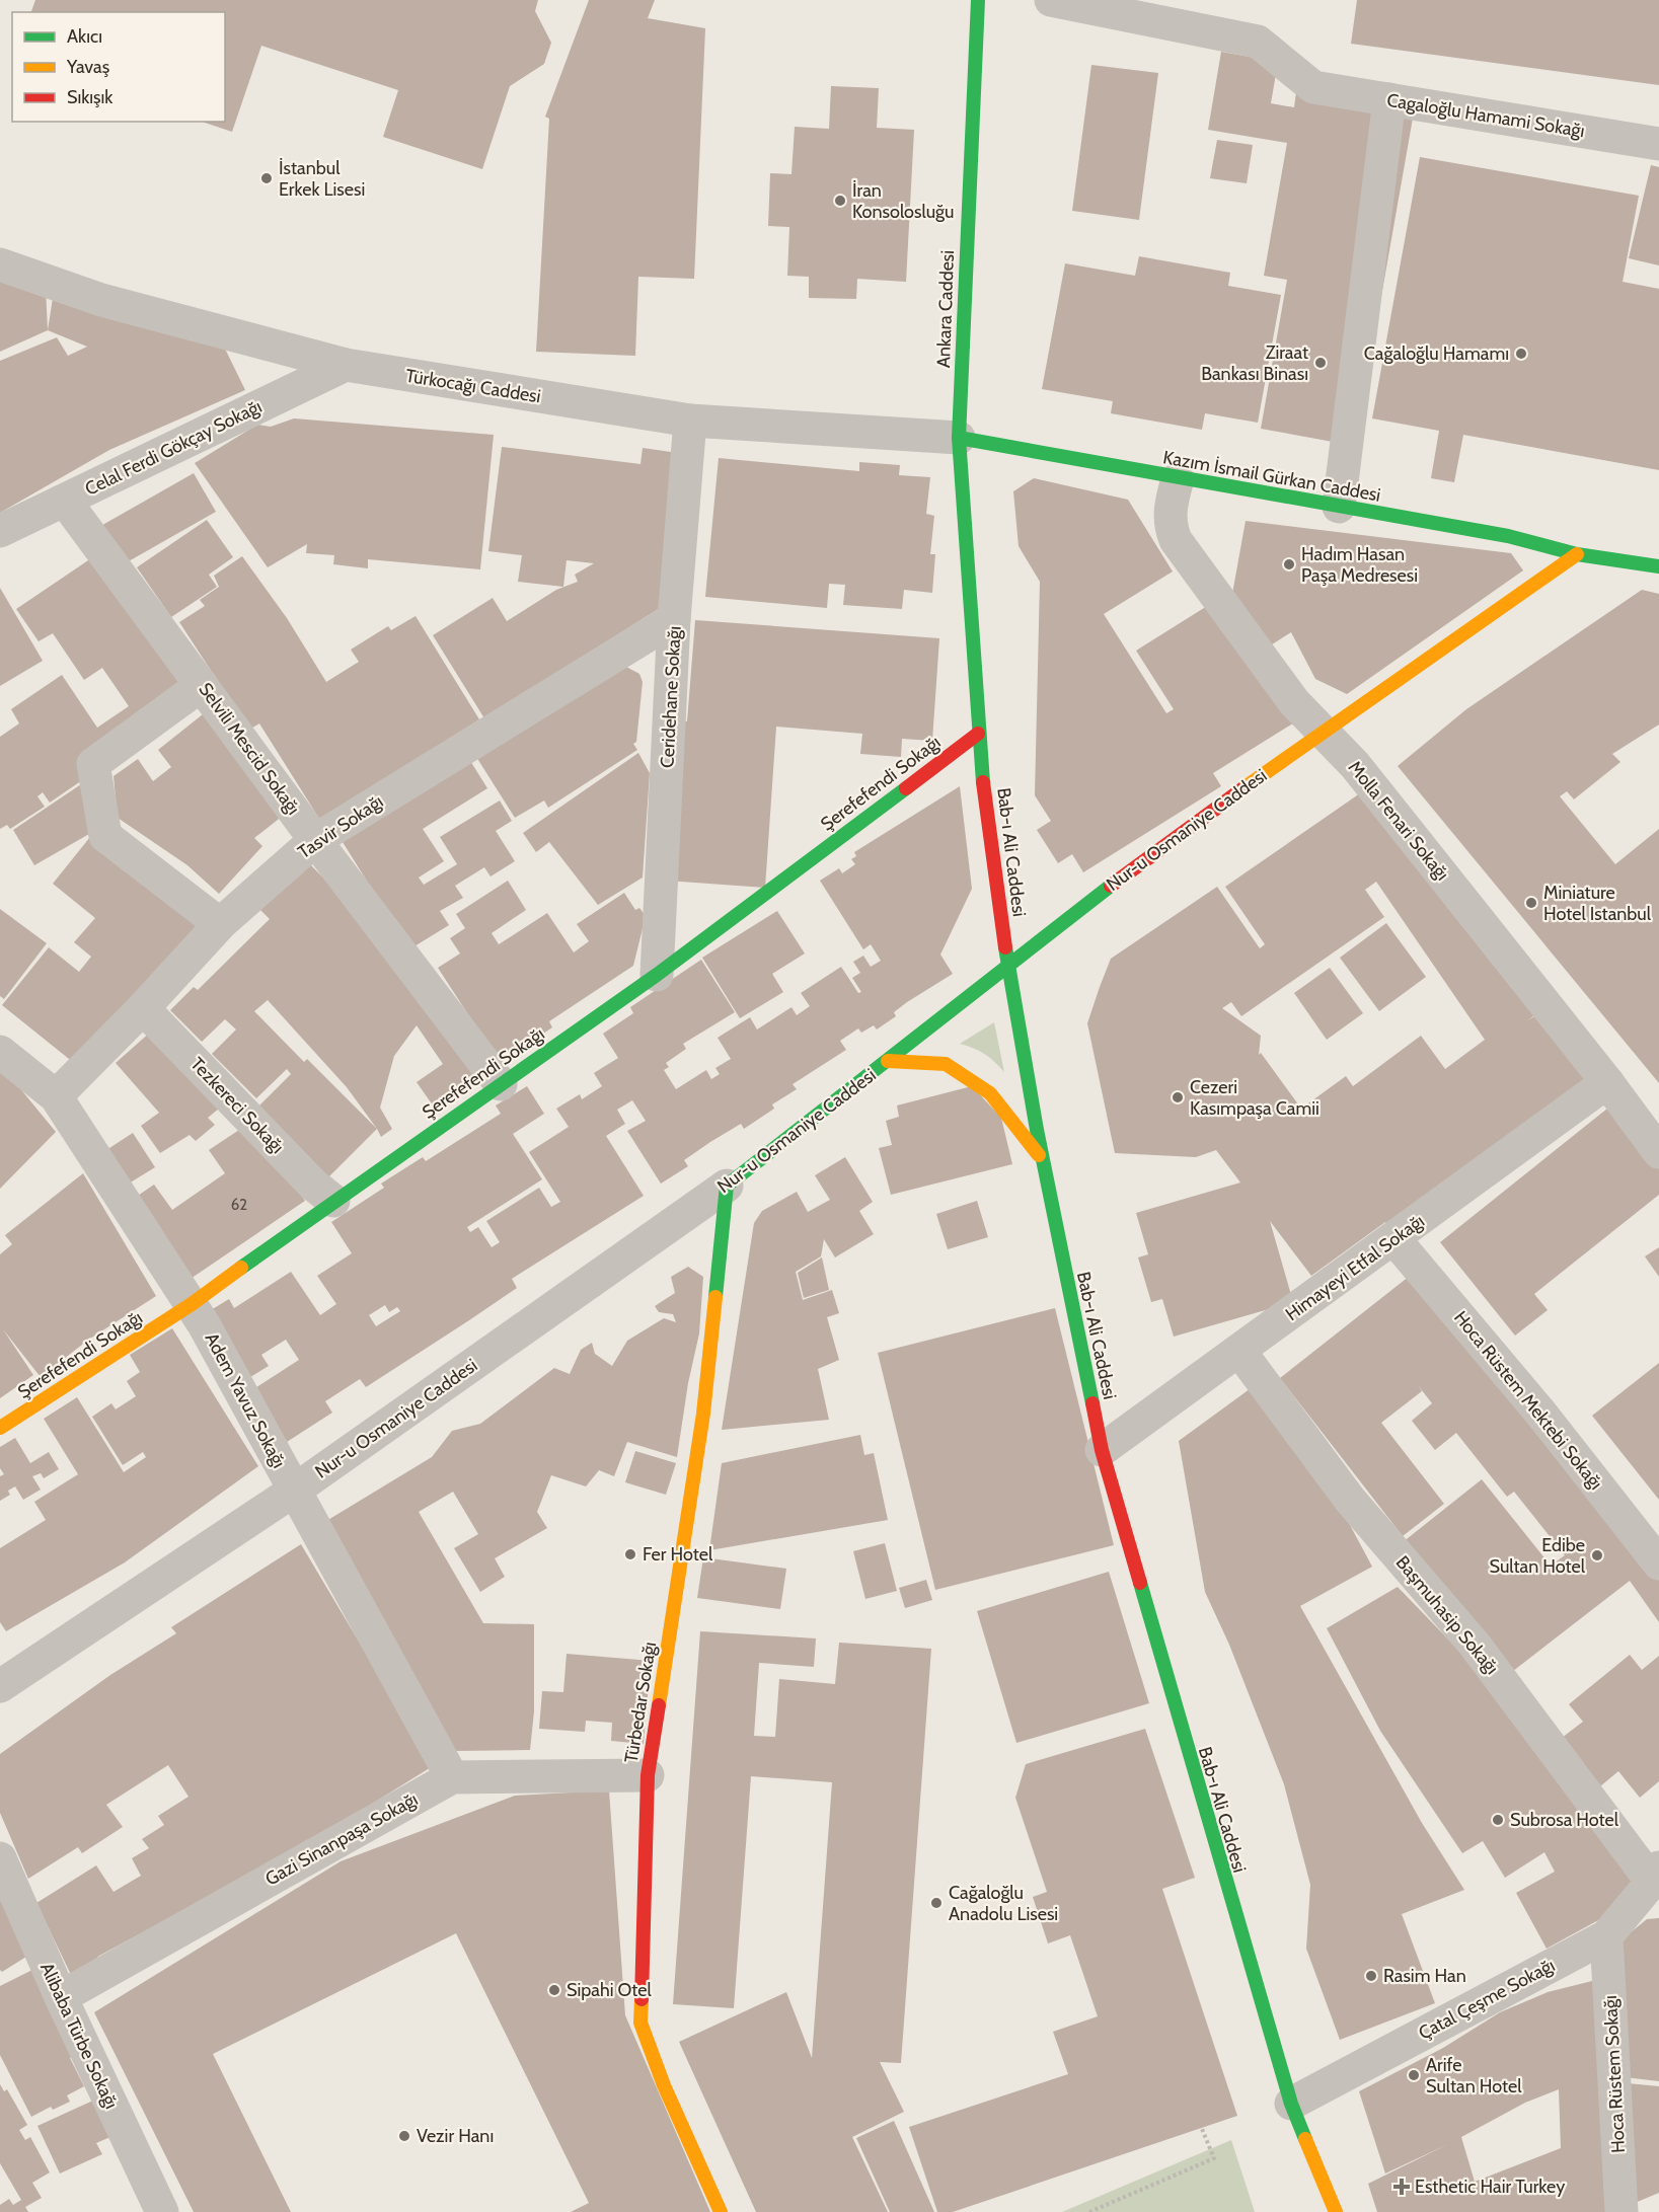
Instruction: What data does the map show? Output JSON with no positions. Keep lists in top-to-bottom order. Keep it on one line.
{"streets":{"main road":["Ankara Caddesi","Kazım İsmail Gürkan Caddesi","Şerefefendi Sokağı","Nur-u Osmaniye Caddesi","Bab-ı Ali Caddesi","Türbedar Sokağı"],"street":["Cagaloğlu Hamami Sokağı","Türkocağı Caddesi","Celal Ferdi Gökçay Sokağı","Ceridehane Sokağı","Selvili Mescid Sokağı","Molla Fenari Sokağı","Tasvir Sokağı","Tezkereci Sokağı","Himayeyi Etfal Sokağı","Adem Yavuz Sokağı","Hoca Rüstem Mektebi Sokağı","Başmuhasip Sokağı","Gazi Sinanpaşa Sokağı","Çatal Çeşme Sokağı","Alibaba Türbe Sokağı","Hoca Rüstem Sokağı"]},"crossings":[["Ankara Caddesi","Türkocağı Caddesi"],["Ankara Caddesi","Kazım İsmail Gürkan Caddesi"],["Ankara Caddesi","Bab-ı Ali Caddesi"],["Türkocağı Caddesi","Celal Ferdi Gökçay Sokağı"],["Türkocağı Caddesi","Kazım İsmail Gürkan Caddesi"],["Türkocağı Caddesi","Ceridehane Sokağı"],["Türkocağı Caddesi","Bab-ı Ali Caddesi"],["Celal Ferdi Gökçay Sokağı","Selvili Mescid Sokağı"],["Kazım İsmail Gürkan Caddesi","Molla Fenari Sokağı"],["Kazım İsmail Gürkan Caddesi","Nur-u Osmaniye Caddesi"],["Kazım İsmail Gürkan Caddesi","Bab-ı Ali Caddesi"],["Ceridehane Sokağı","Şerefefendi Sokağı"],["Ceridehane Sokağı","Tasvir Sokağı"],["Selvili Mescid Sokağı","Şerefefendi Sokağı"],["Selvili Mescid Sokağı","Tasvir Sokağı"],["Şerefefendi Sokağı","Bab-ı Ali Caddesi"],["Şerefefendi Sokağı","Tezkereci Sokağı"],["Şerefefendi Sokağı","Adem Yavuz Sokağı"],["Molla Fenari Sokağı","Nur-u Osmaniye Caddesi"],["Molla Fenari Sokağı","Himayeyi Etfal Sokağı"],["Tasvir Sokağı","Tezkereci Sokağı"],["Tasvir Sokağı","Adem Yavuz Sokağı"],["Nur-u Osmaniye Caddesi","Bab-ı Ali Caddesi"],["Nur-u Osmaniye Caddesi","Adem Yavuz Sokağı"],["Nur-u Osmaniye Caddesi","Türbedar Sokağı"],["Bab-ı Ali Caddesi","Himayeyi Etfal Sokağı"],["Bab-ı Ali Caddesi","Çatal Çeşme Sokağı"],["Himayeyi Etfal Sokağı","Hoca Rüstem Mektebi Sokağı"],["Himayeyi Etfal Sokağı","Başmuhasip Sokağı"],["Adem Yavuz Sokağı","Gazi Sinanpaşa Sokağı"],["Başmuhasip Sokağı","Çatal Çeşme Sokağı"],["Türbedar Sokağı","Gazi Sinanpaşa Sokağı"],["Gazi Sinanpaşa Sokağı","Alibaba Türbe Sokağı"],["Çatal Çeşme Sokağı","Hoca Rüstem Sokağı"]],"places":{"other":["İstanbul Erkek Lisesi","İran Konsolosluğu","Cağaloğlu Hamamı","Ziraat Bankası Binası","Hadım Hasan Paşa Medresesi","Miniature Hotel Istanbul","Cezeri Kasımpaşa Camii","Fer Hotel","Edibe Sultan Hotel","Subrosa Hotel","Cağaloğlu Anadolu Lisesi","Rasim Han","Sipahi Otel","Arife Sultan Hotel","Vezir Hanı"],"health":["Esthetic Hair Turkey"]},"house_numbers":["62"],"legend":["Akıcı","Yavaş","Sıkışık"]}
